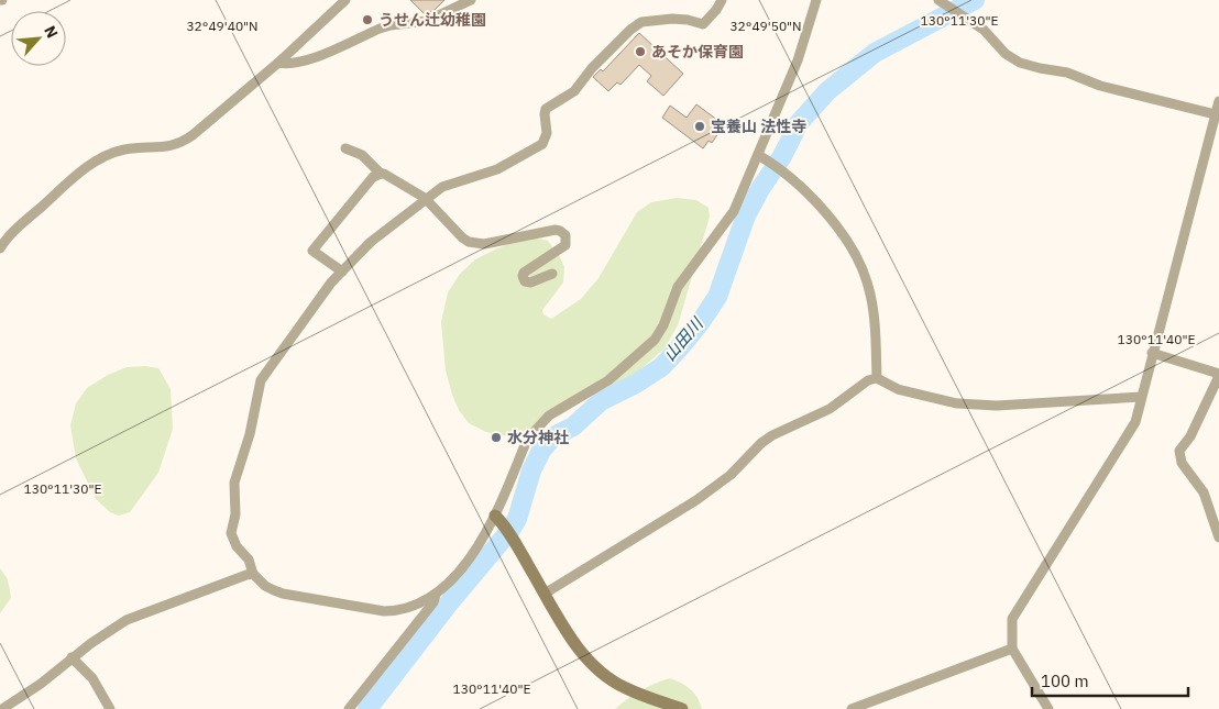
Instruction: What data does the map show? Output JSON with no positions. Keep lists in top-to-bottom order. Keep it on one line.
{"water":["山田川"],"places":["うせん辻幼稚園","あそか保育園","宝養山 法性寺","水分神社"],"scale_bar":"100 m","north":"top right","coordinates":["130°11'30\"E","32°49'40\"N","32°49'50\"N","130°11'40\"E"]}
